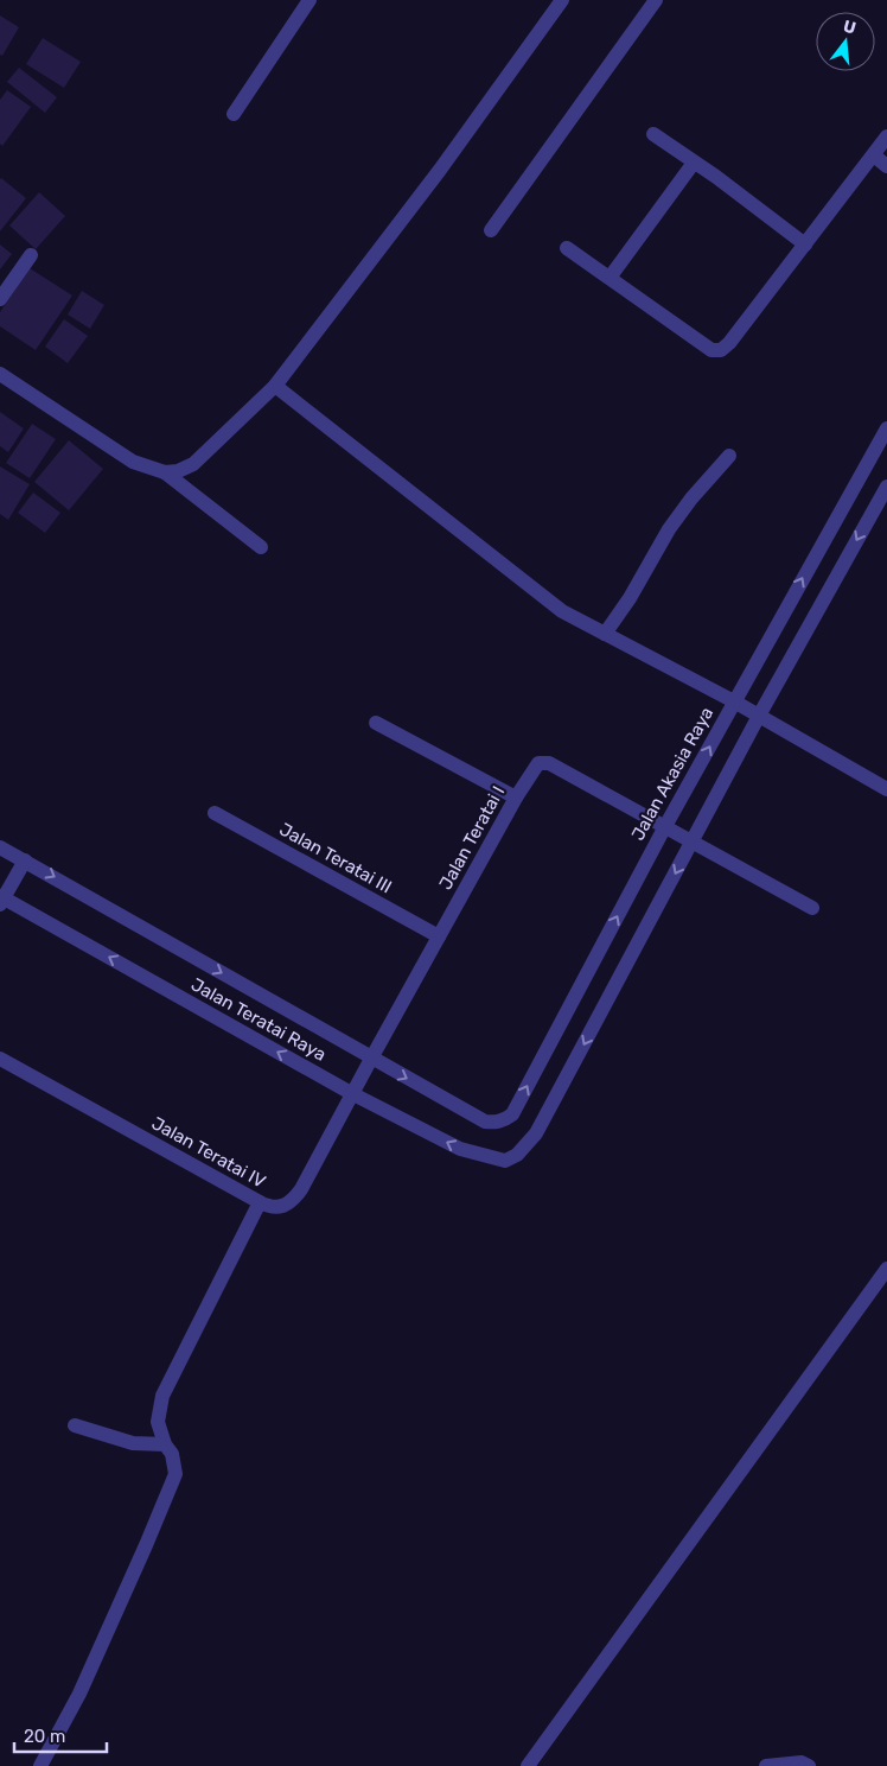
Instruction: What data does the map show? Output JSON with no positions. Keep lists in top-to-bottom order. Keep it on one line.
{"streets":{"street":["Jalan Akasia Raya","Jalan Teratai I","Jalan Teratai III","Jalan Teratai Raya","Jalan Teratai IV"]},"crossings":[["Jalan Akasia Raya","Jalan Teratai I"],["Jalan Akasia Raya","Jalan Teratai Raya"],["Jalan Teratai I","Jalan Teratai III"],["Jalan Teratai I","Jalan Teratai Raya"],["Jalan Teratai I","Jalan Teratai IV"],["Jalan Teratai Raya","Jalan Teratai IV"]],"scale_bar":"20 m","north":"top"}
